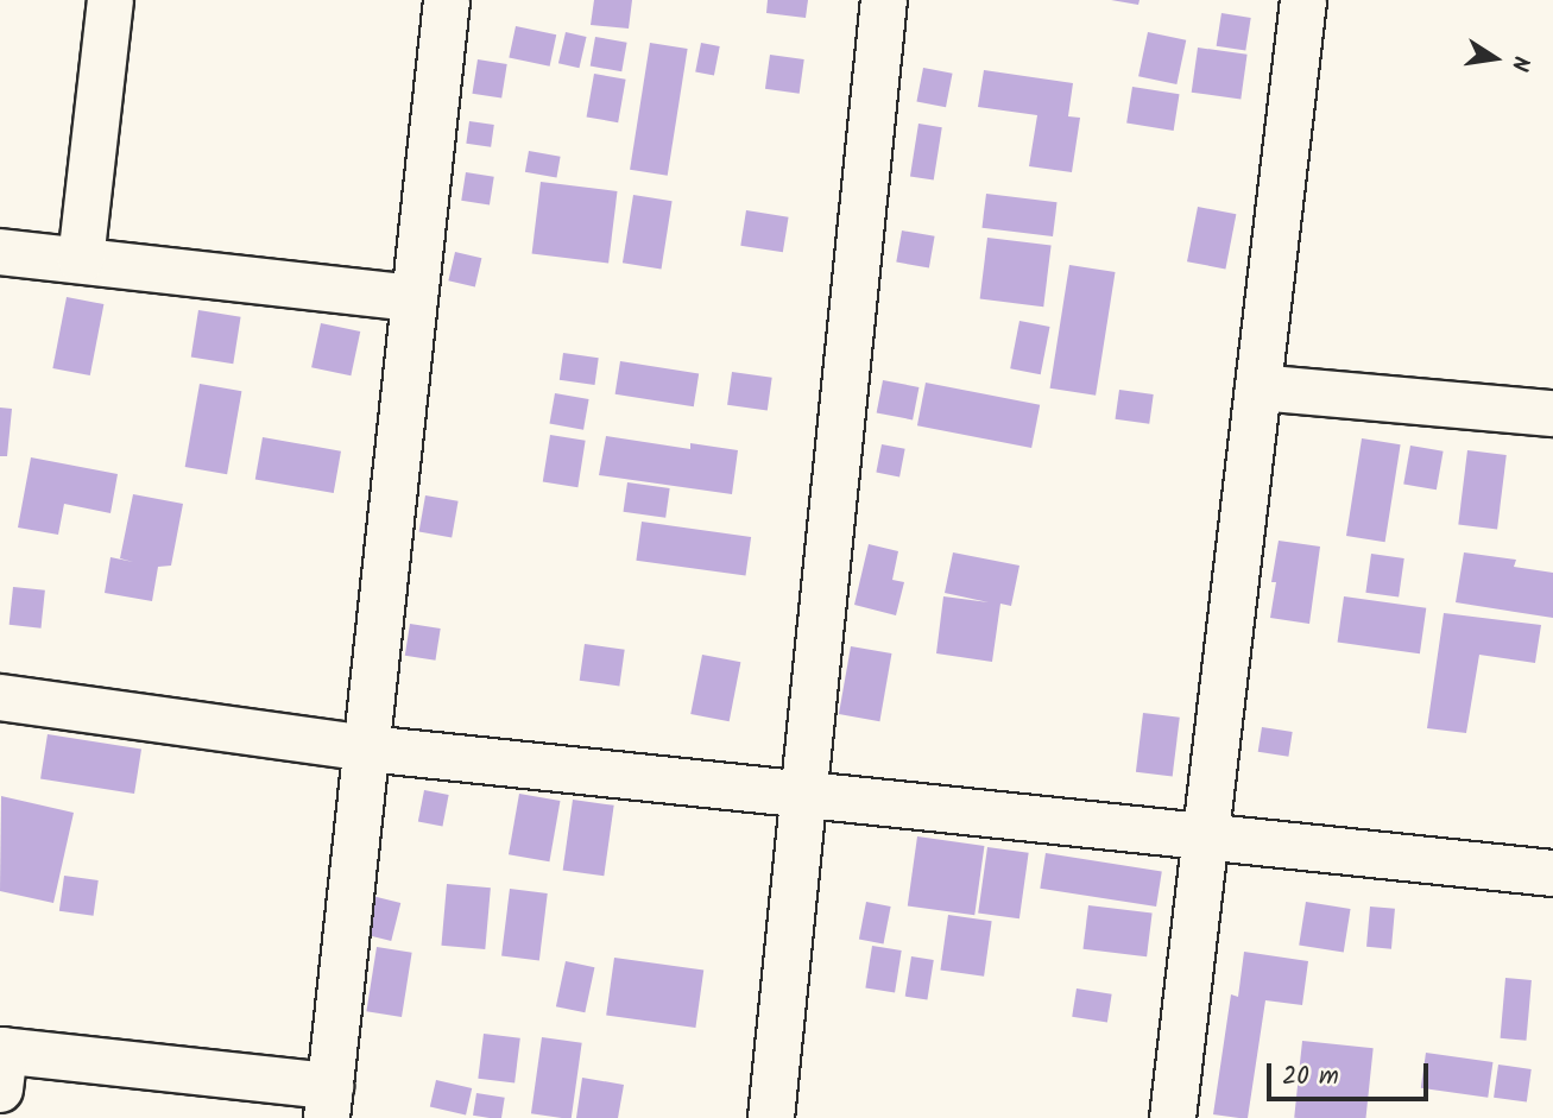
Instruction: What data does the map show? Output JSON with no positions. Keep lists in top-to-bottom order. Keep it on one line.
{"scale_bar":"20 m","north":"right"}
